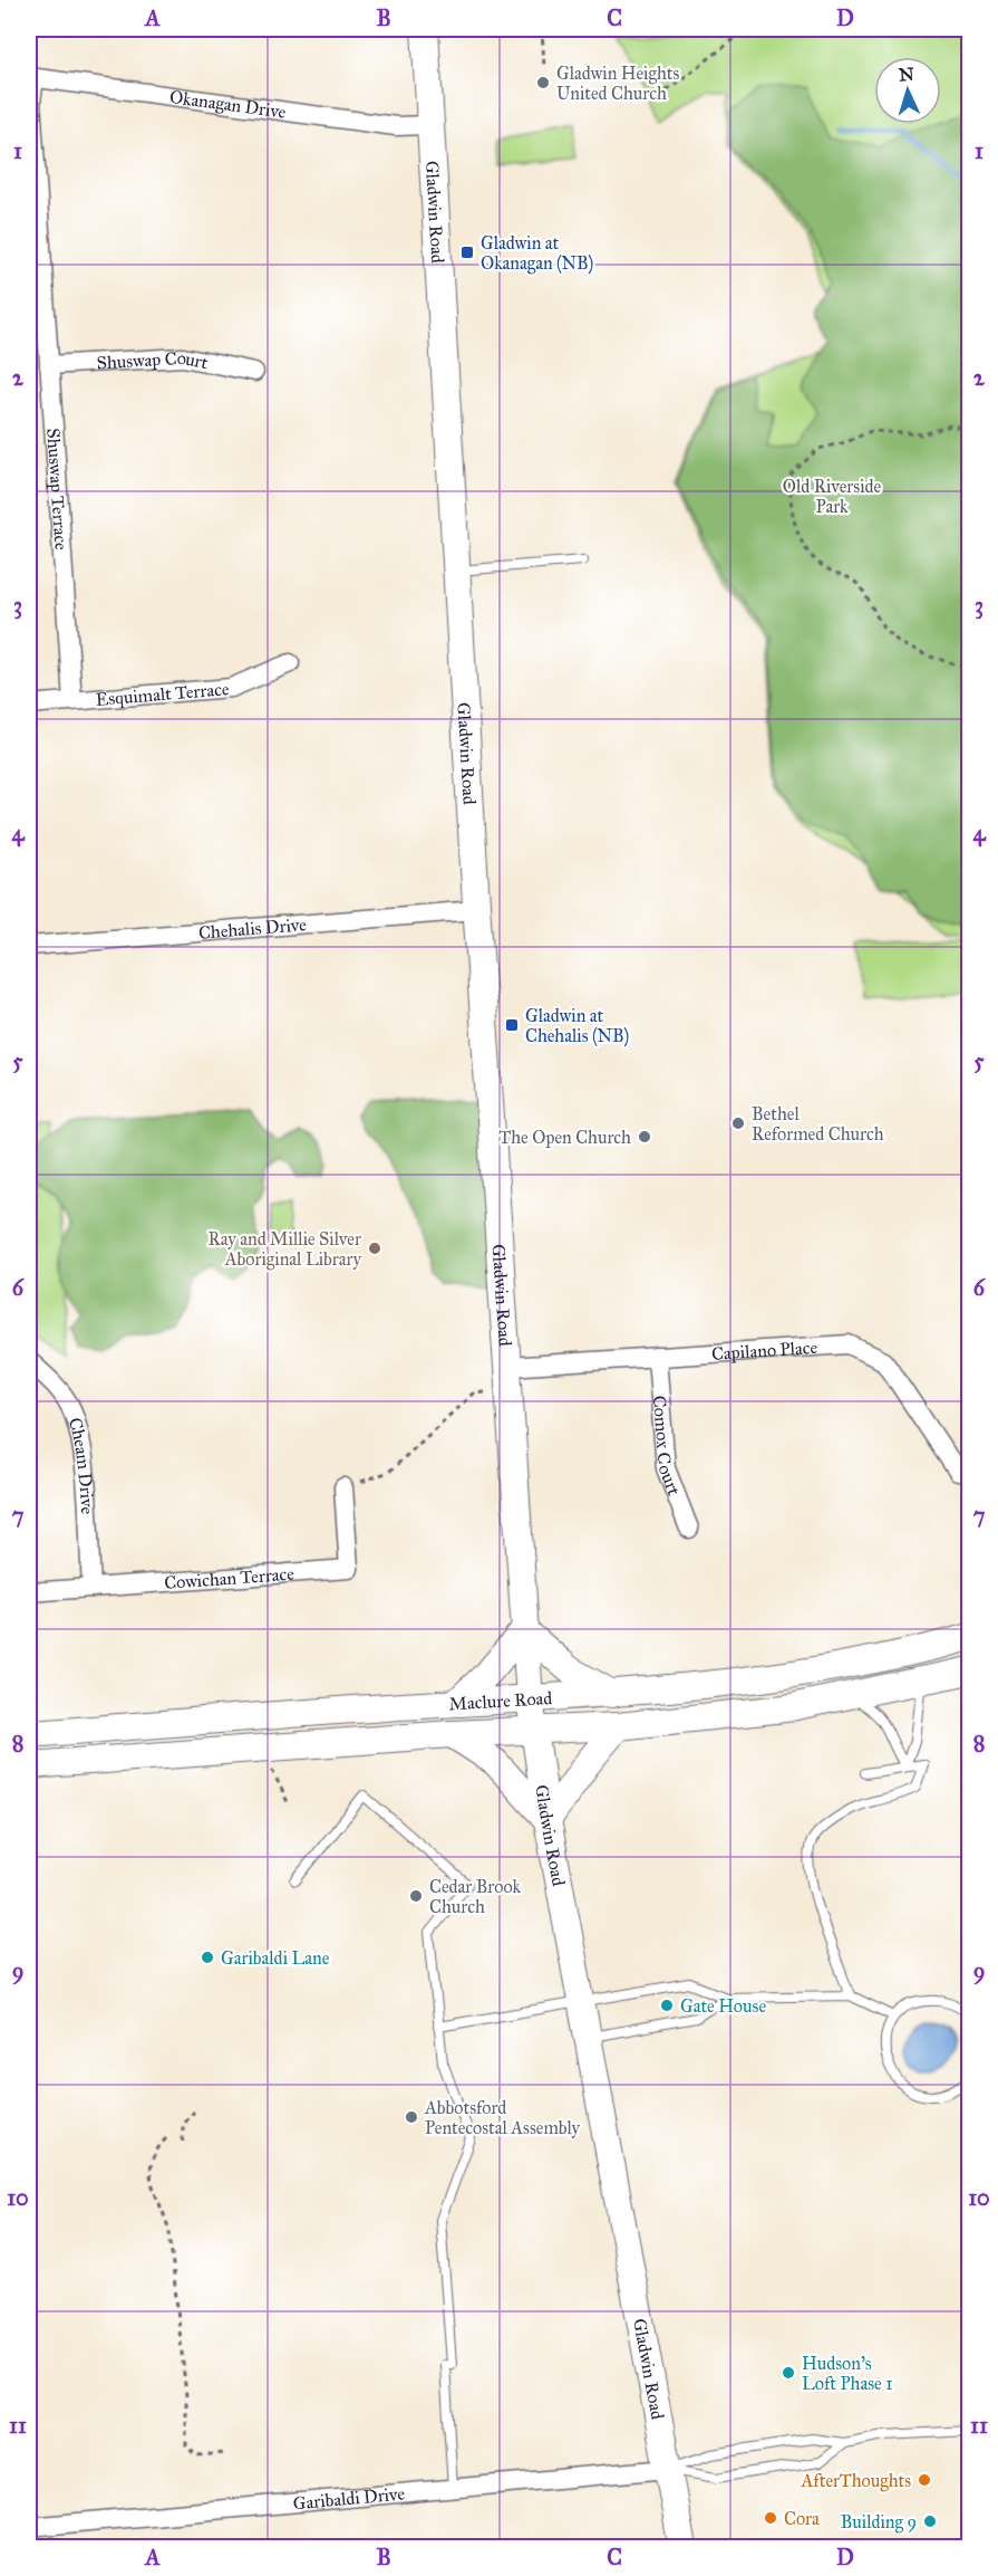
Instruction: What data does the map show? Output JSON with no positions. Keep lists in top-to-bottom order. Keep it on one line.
{"streets":{"main road":["Gladwin Road","Maclure Road"],"street":["Okanagan Drive","Shuswap Court","Shuswap Terrace","Esquimalt Terrace","Chehalis Drive","Capilano Place","Comox Court","Cheam Drive","Cowichan Terrace","Garibaldi Drive"]},"crossings":[["Okanagan Drive","Gladwin Road"],["Okanagan Drive","Shuswap Terrace"],["Gladwin Road","Chehalis Drive"],["Gladwin Road","Capilano Place"],["Gladwin Road","Maclure Road"],["Gladwin Road","Garibaldi Drive"],["Shuswap Court","Shuswap Terrace"],["Shuswap Terrace","Esquimalt Terrace"],["Capilano Place","Comox Court"],["Cheam Drive","Cowichan Terrace"]],"parks":["Old Riverside Park"],"places":{"other":["Gladwin Heights United Church","Bethel Reformed Church","The Open Church","Ray and Millie Silver Aboriginal Library","Cedar Brook Church","Garibaldi Lane","Gate House","Abbotsford Pentecostal Assembly","Hudson's Loft Phase 1","AfterThoughts","Cora","Building 9"],"transit":["Gladwin at Okanagan (NB)","Gladwin at Chehalis (NB)"]},"north":"top","grid":{"columns":["A","B","C","D"],"rows":["1","2","3","4","5","6","7","8","9","10","11"]}}
